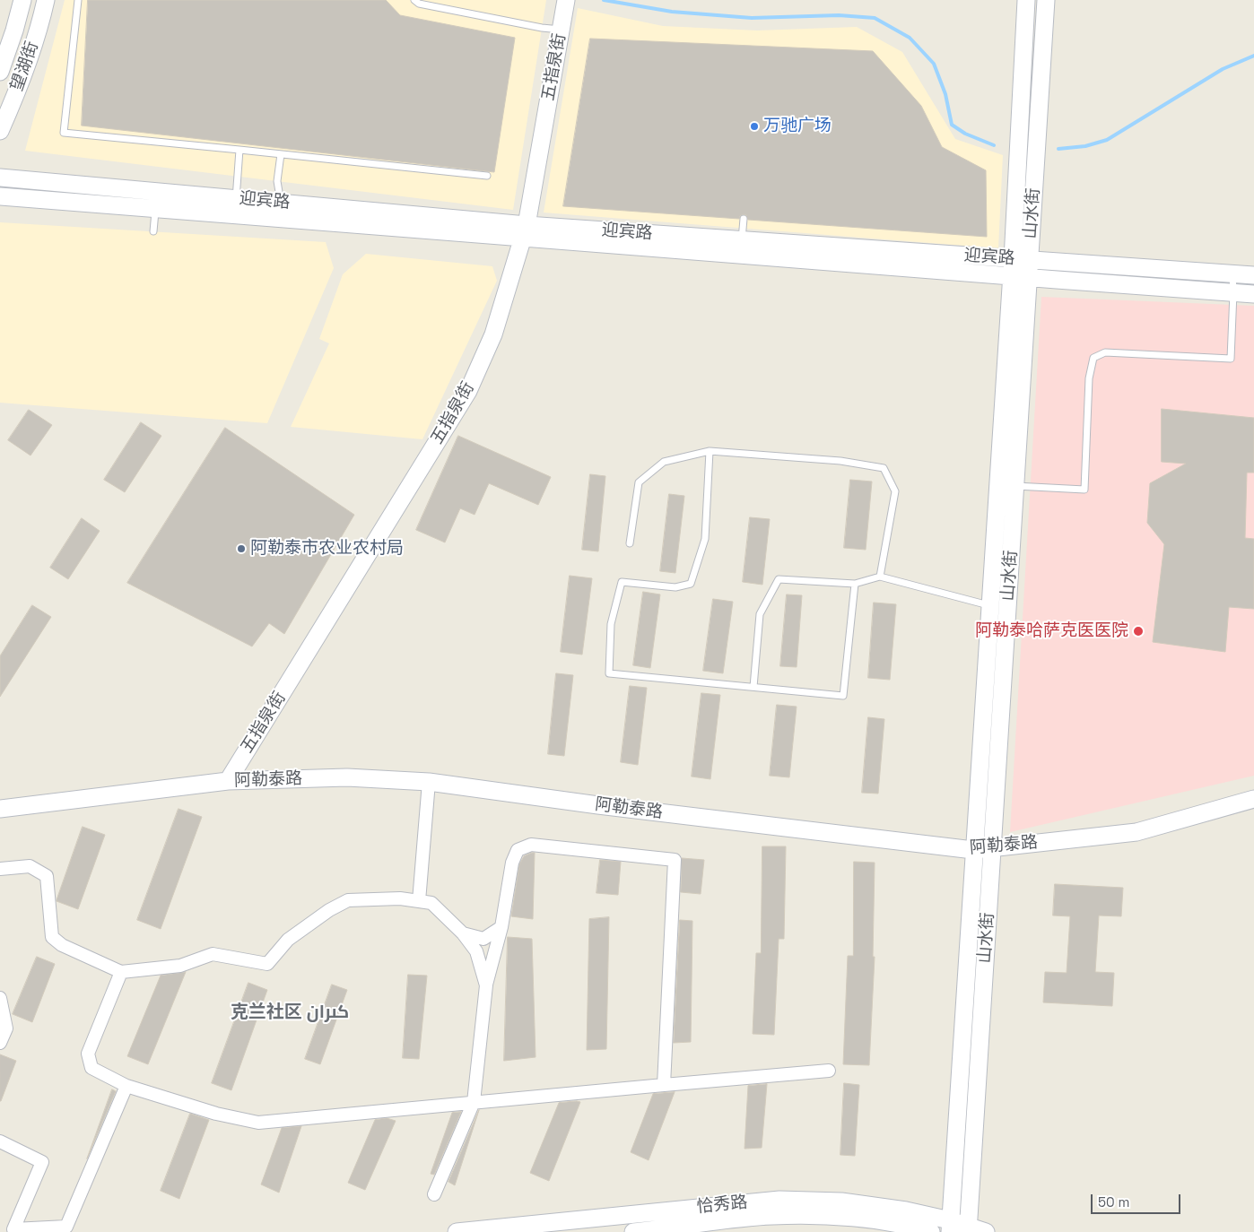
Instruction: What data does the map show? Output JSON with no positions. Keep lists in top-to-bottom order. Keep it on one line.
{"streets":{"main road":["望湖街","五指泉街","迎宾路","山水街","阿勒泰路","恰秀路"]},"crossings":[["五指泉街","迎宾路"],["五指泉街","阿勒泰路"],["迎宾路","山水街"],["山水街","阿勒泰路"],["山水街","恰秀路"]],"districts":["克兰社区 كىران"],"places":["万驰广场","阿勒泰市农业农村局","阿勒泰哈萨克医医院"],"scale_bar":"50 m"}
